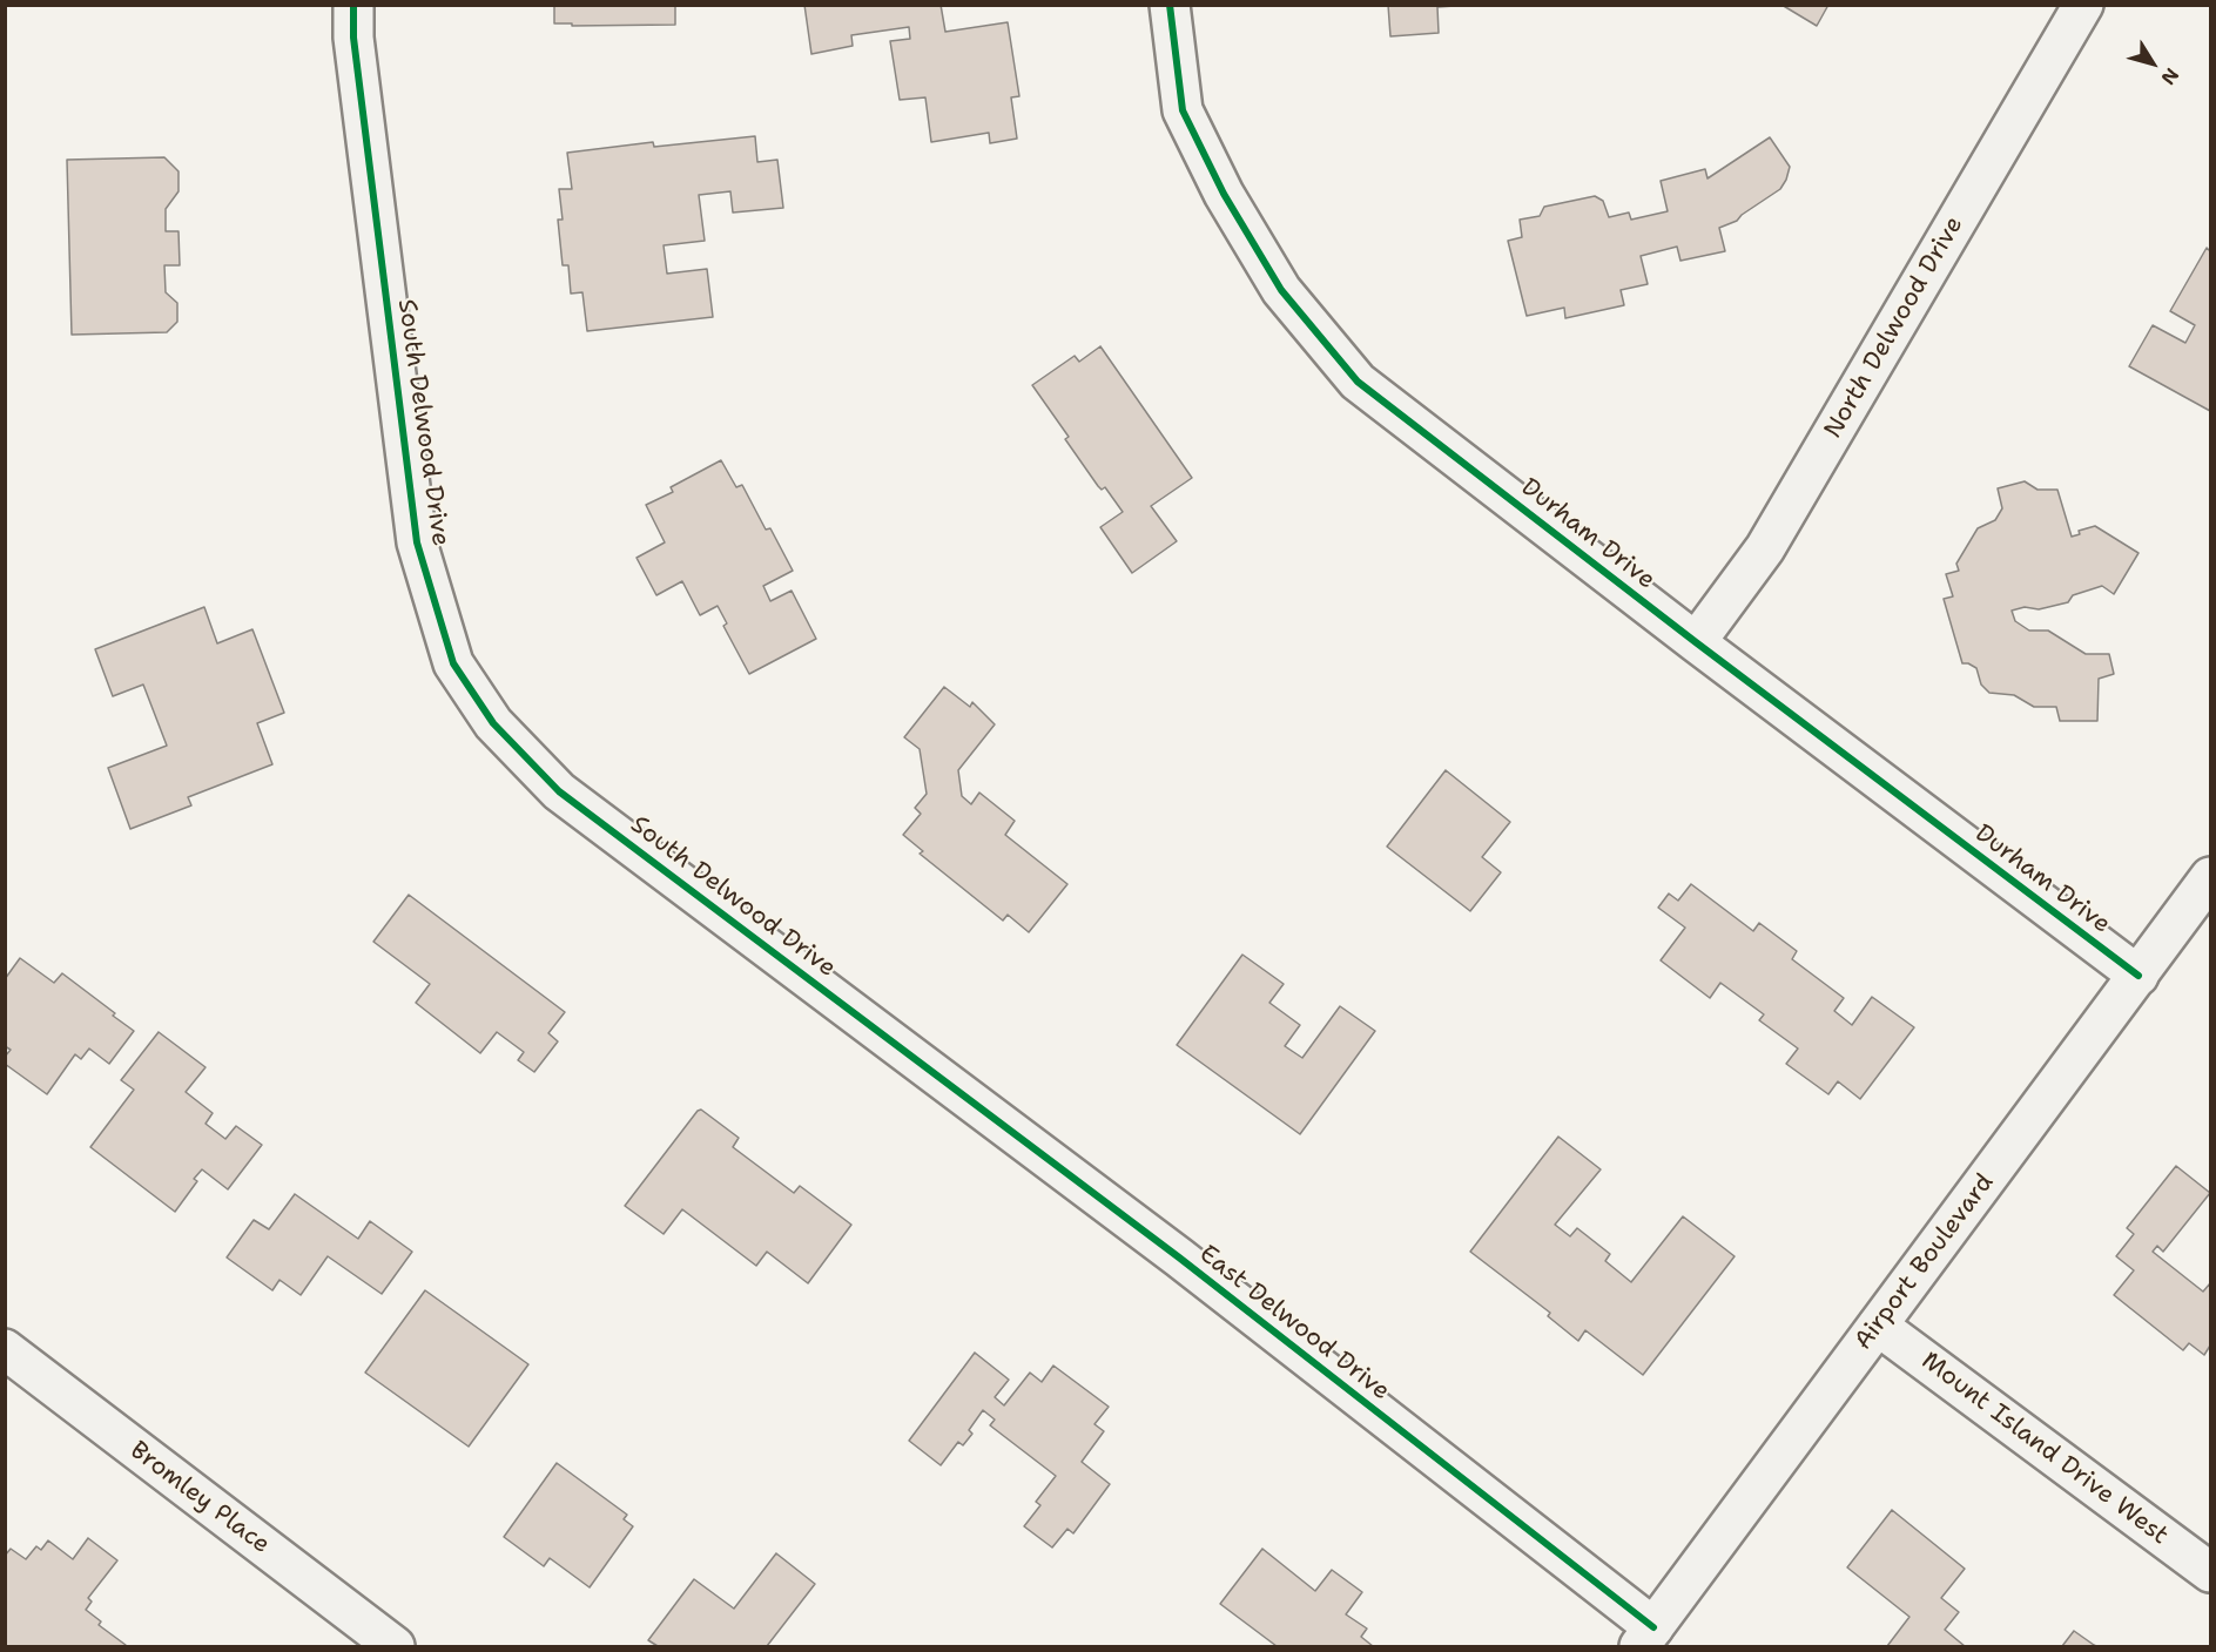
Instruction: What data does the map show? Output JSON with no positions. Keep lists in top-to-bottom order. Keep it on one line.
{"streets":{"street":["North Delwood Drive","South Delwood Drive","Durham Drive","Airport Boulevard","East Delwood Drive","Mount Island Drive West","Bromley Place"]},"crossings":[["North Delwood Drive","Durham Drive"],["South Delwood Drive","East Delwood Drive"],["Durham Drive","Airport Boulevard"],["Airport Boulevard","East Delwood Drive"],["Airport Boulevard","Mount Island Drive West"]],"north":"bottom right"}
